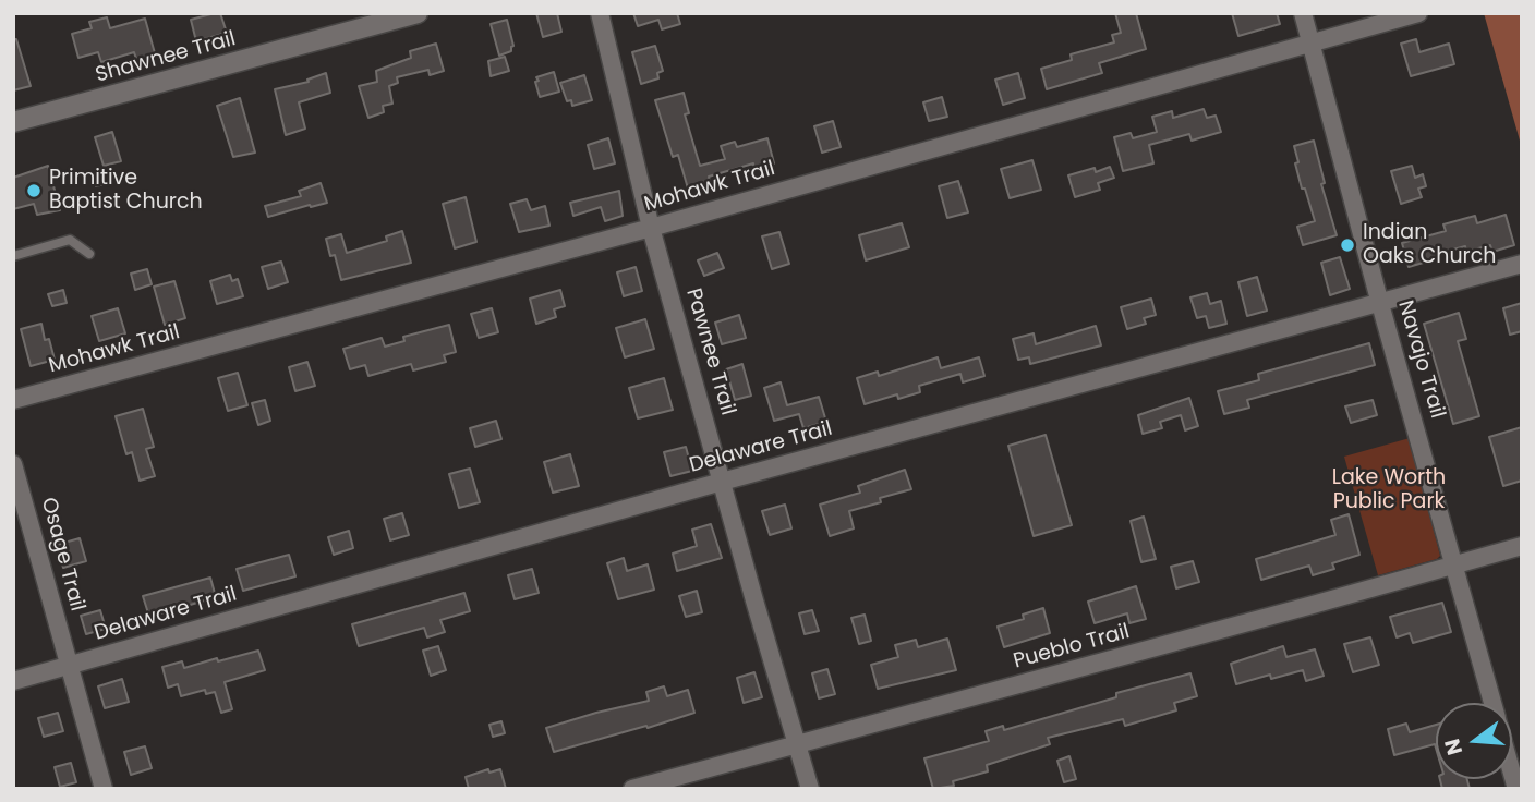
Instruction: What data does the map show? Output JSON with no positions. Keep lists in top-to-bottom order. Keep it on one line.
{"streets":{"street":["Shawnee Trail","Mohawk Trail","Pawnee Trail","Navajo Trail","Delaware Trail","Osage Trail","Pueblo Trail"]},"crossings":[["Mohawk Trail","Pawnee Trail"],["Mohawk Trail","Navajo Trail"],["Pawnee Trail","Delaware Trail"],["Pawnee Trail","Pueblo Trail"],["Navajo Trail","Delaware Trail"],["Navajo Trail","Pueblo Trail"],["Delaware Trail","Osage Trail"]],"parks":["Lake Worth Public Park"],"places":["Primitive Baptist Church","Indian Oaks Church"],"north":"left"}
